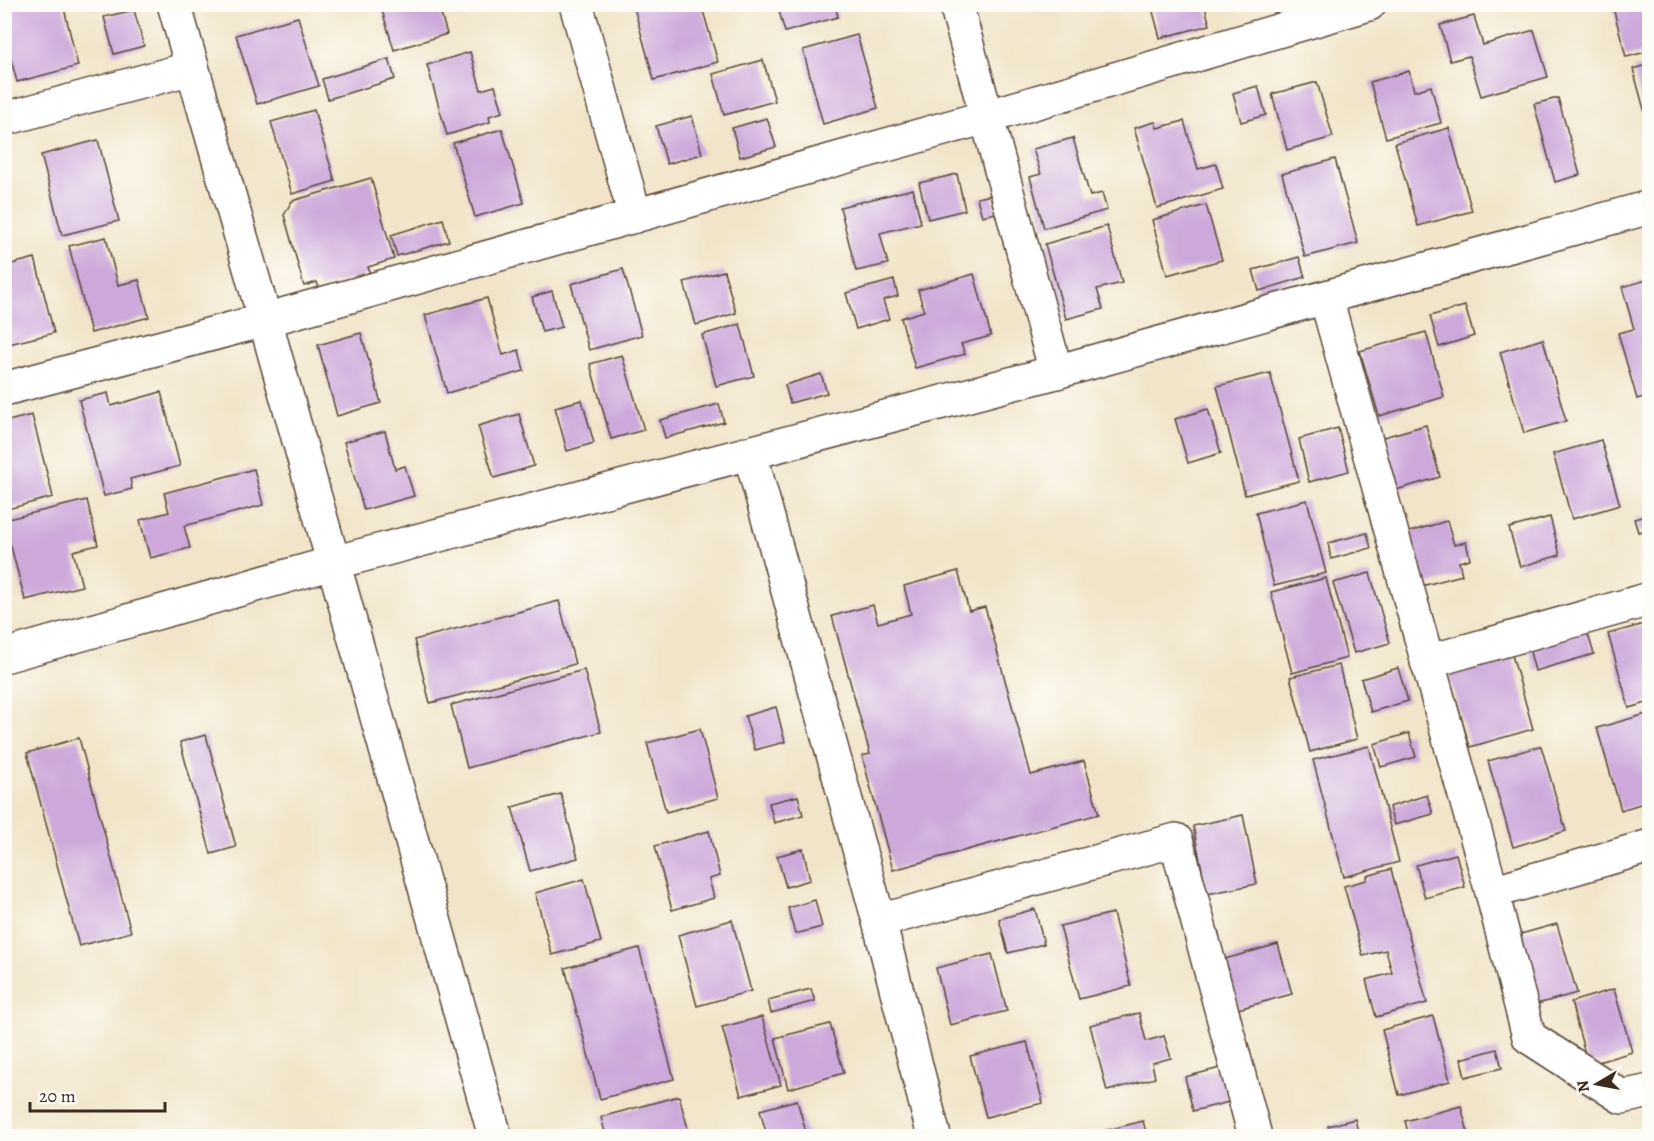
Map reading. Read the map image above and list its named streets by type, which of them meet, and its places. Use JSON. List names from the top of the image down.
{
  "scale_bar": "20 m",
  "north": "left"
}
